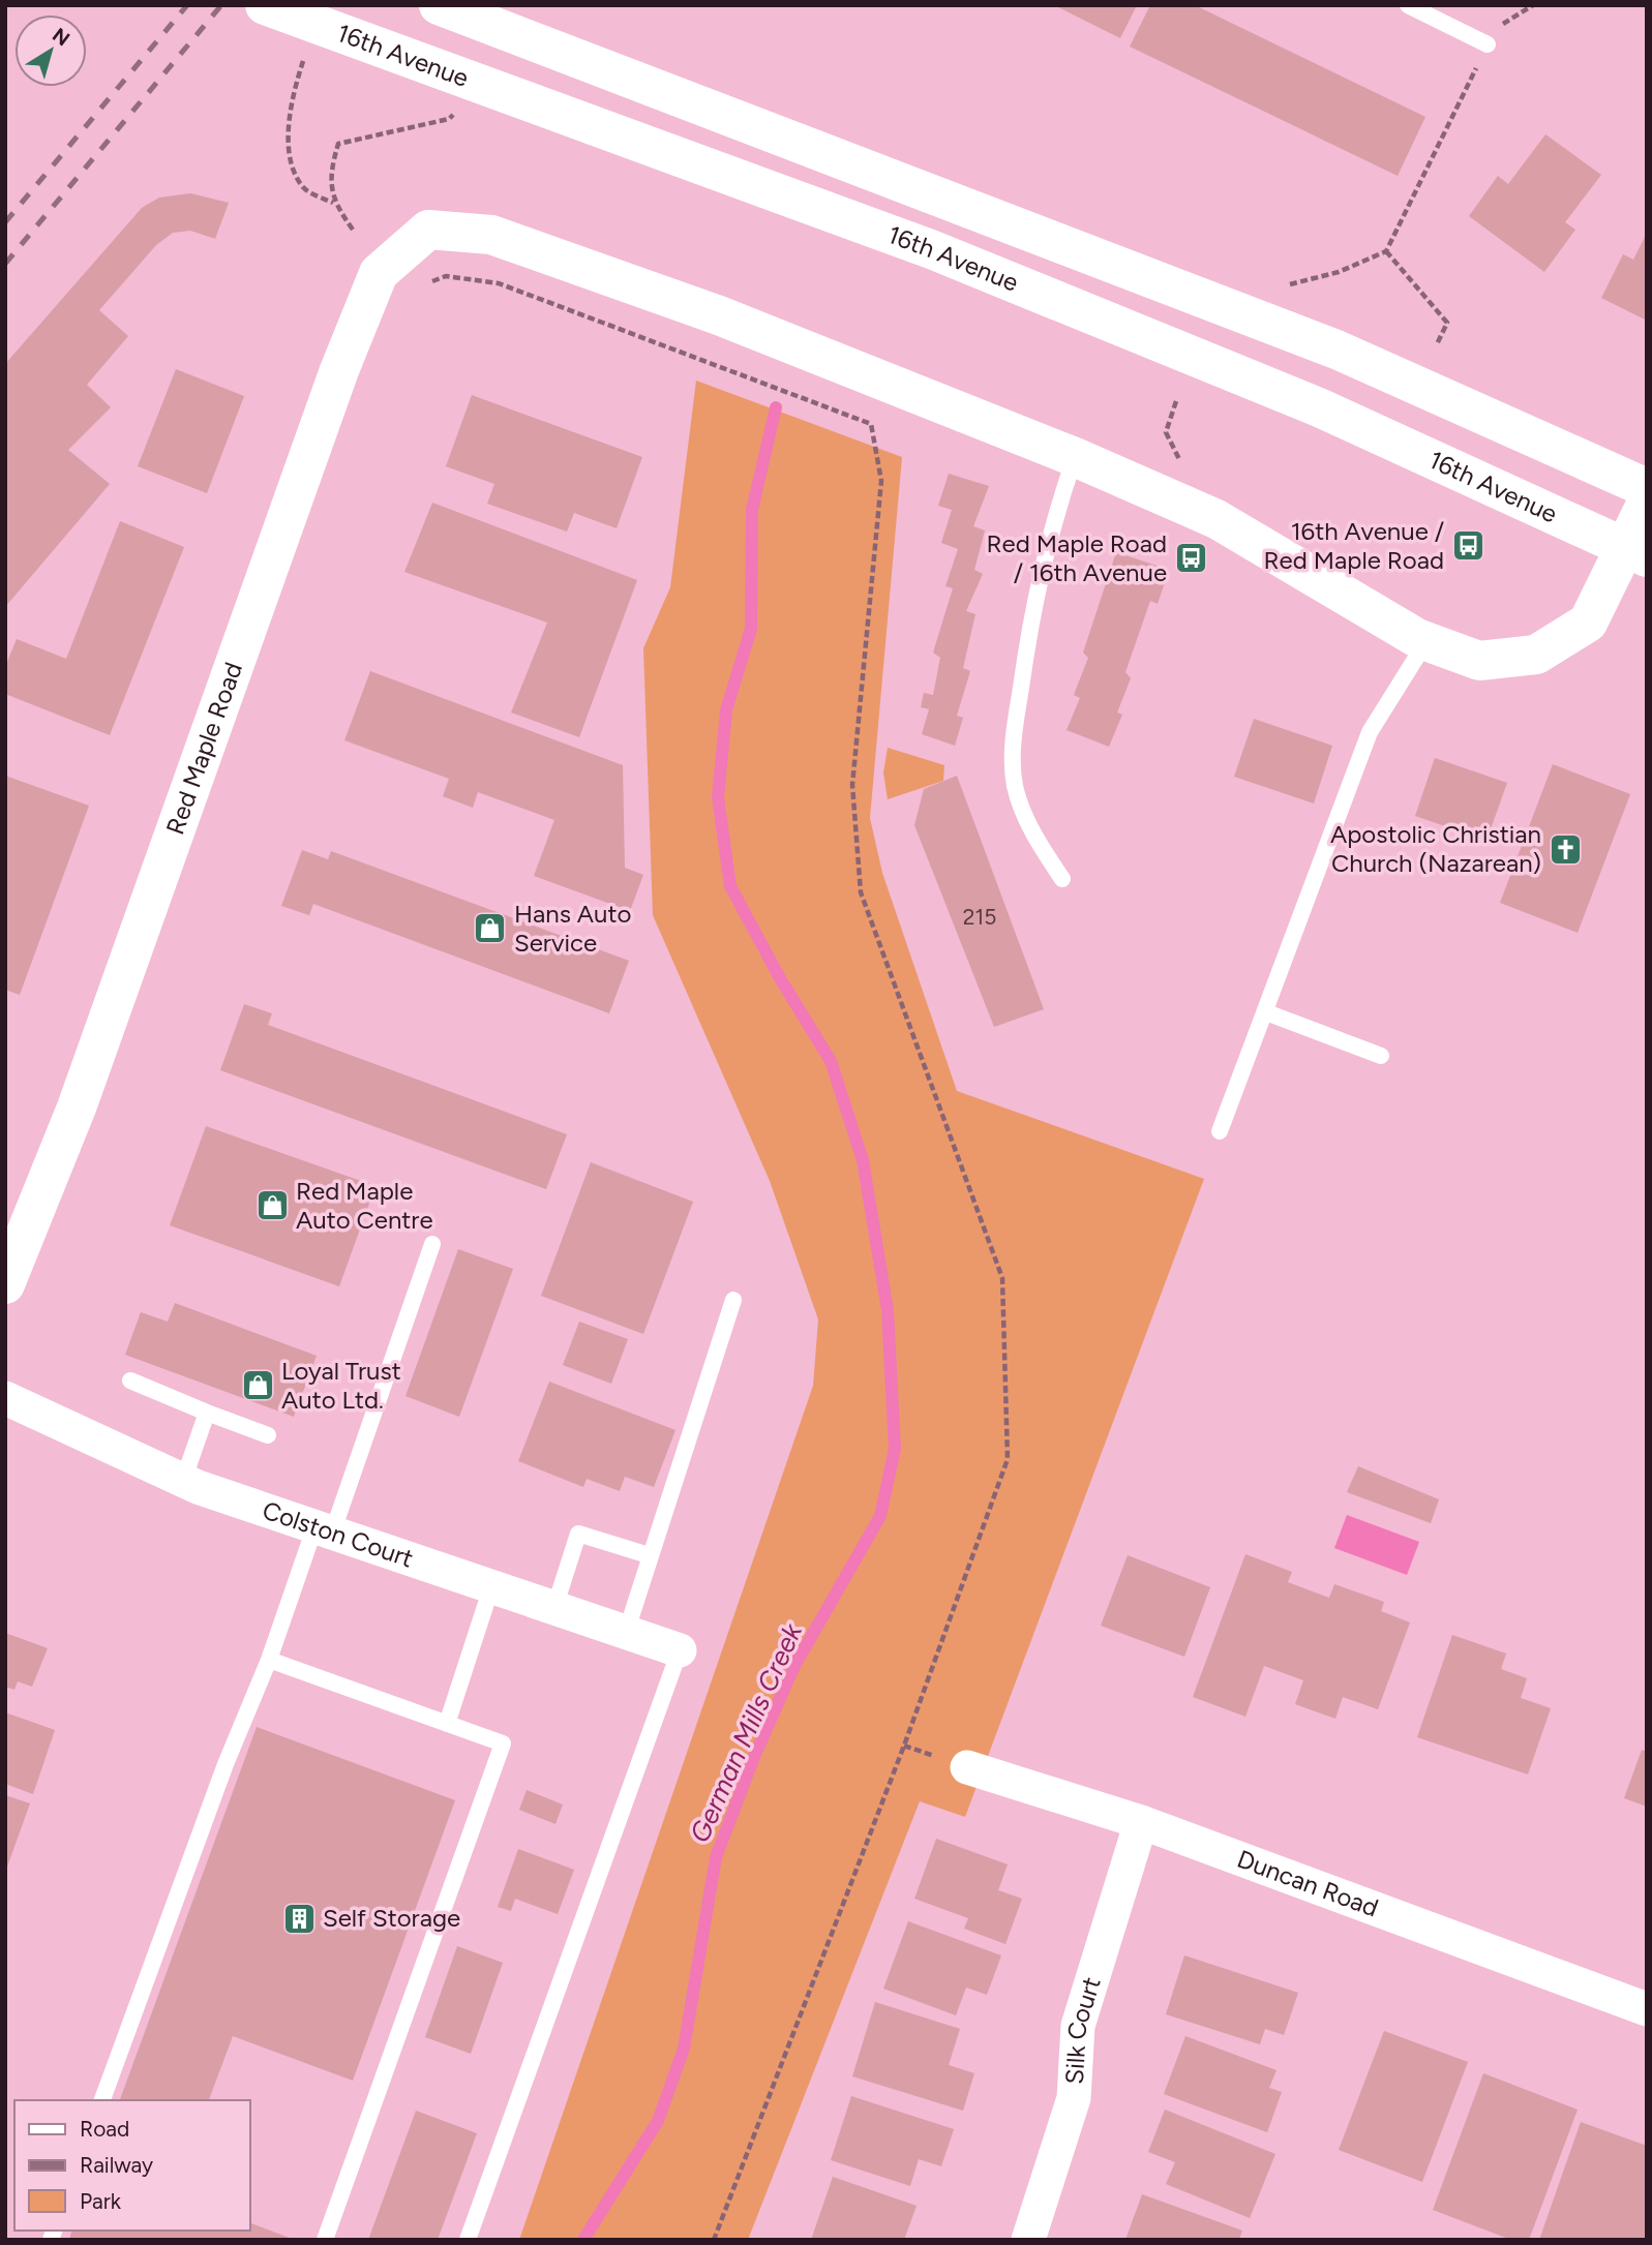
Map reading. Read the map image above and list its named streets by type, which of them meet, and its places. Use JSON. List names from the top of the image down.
{
  "streets": {
    "main road": ["16th Avenue", "Red Maple Road"],
    "street": ["Colston Court", "Duncan Road", "Silk Court"]
  },
  "crossings": [
    ["Duncan Road", "Silk Court"]
  ],
  "water": ["German Mills Creek"],
  "places": {
    "bus stop": ["16th Avenue / Red Maple Road", "Red Maple Road / 16th Avenue"],
    "church": ["Apostolic Christian Church (Nazarean)"],
    "shop": ["Hans Auto Service", "Red Maple Auto Centre", "Loyal Trust Auto Ltd."],
    "building": ["Self Storage"]
  },
  "house_numbers": ["215"],
  "legend": ["Road", "Railway", "Park"],
  "north": "top right"
}
